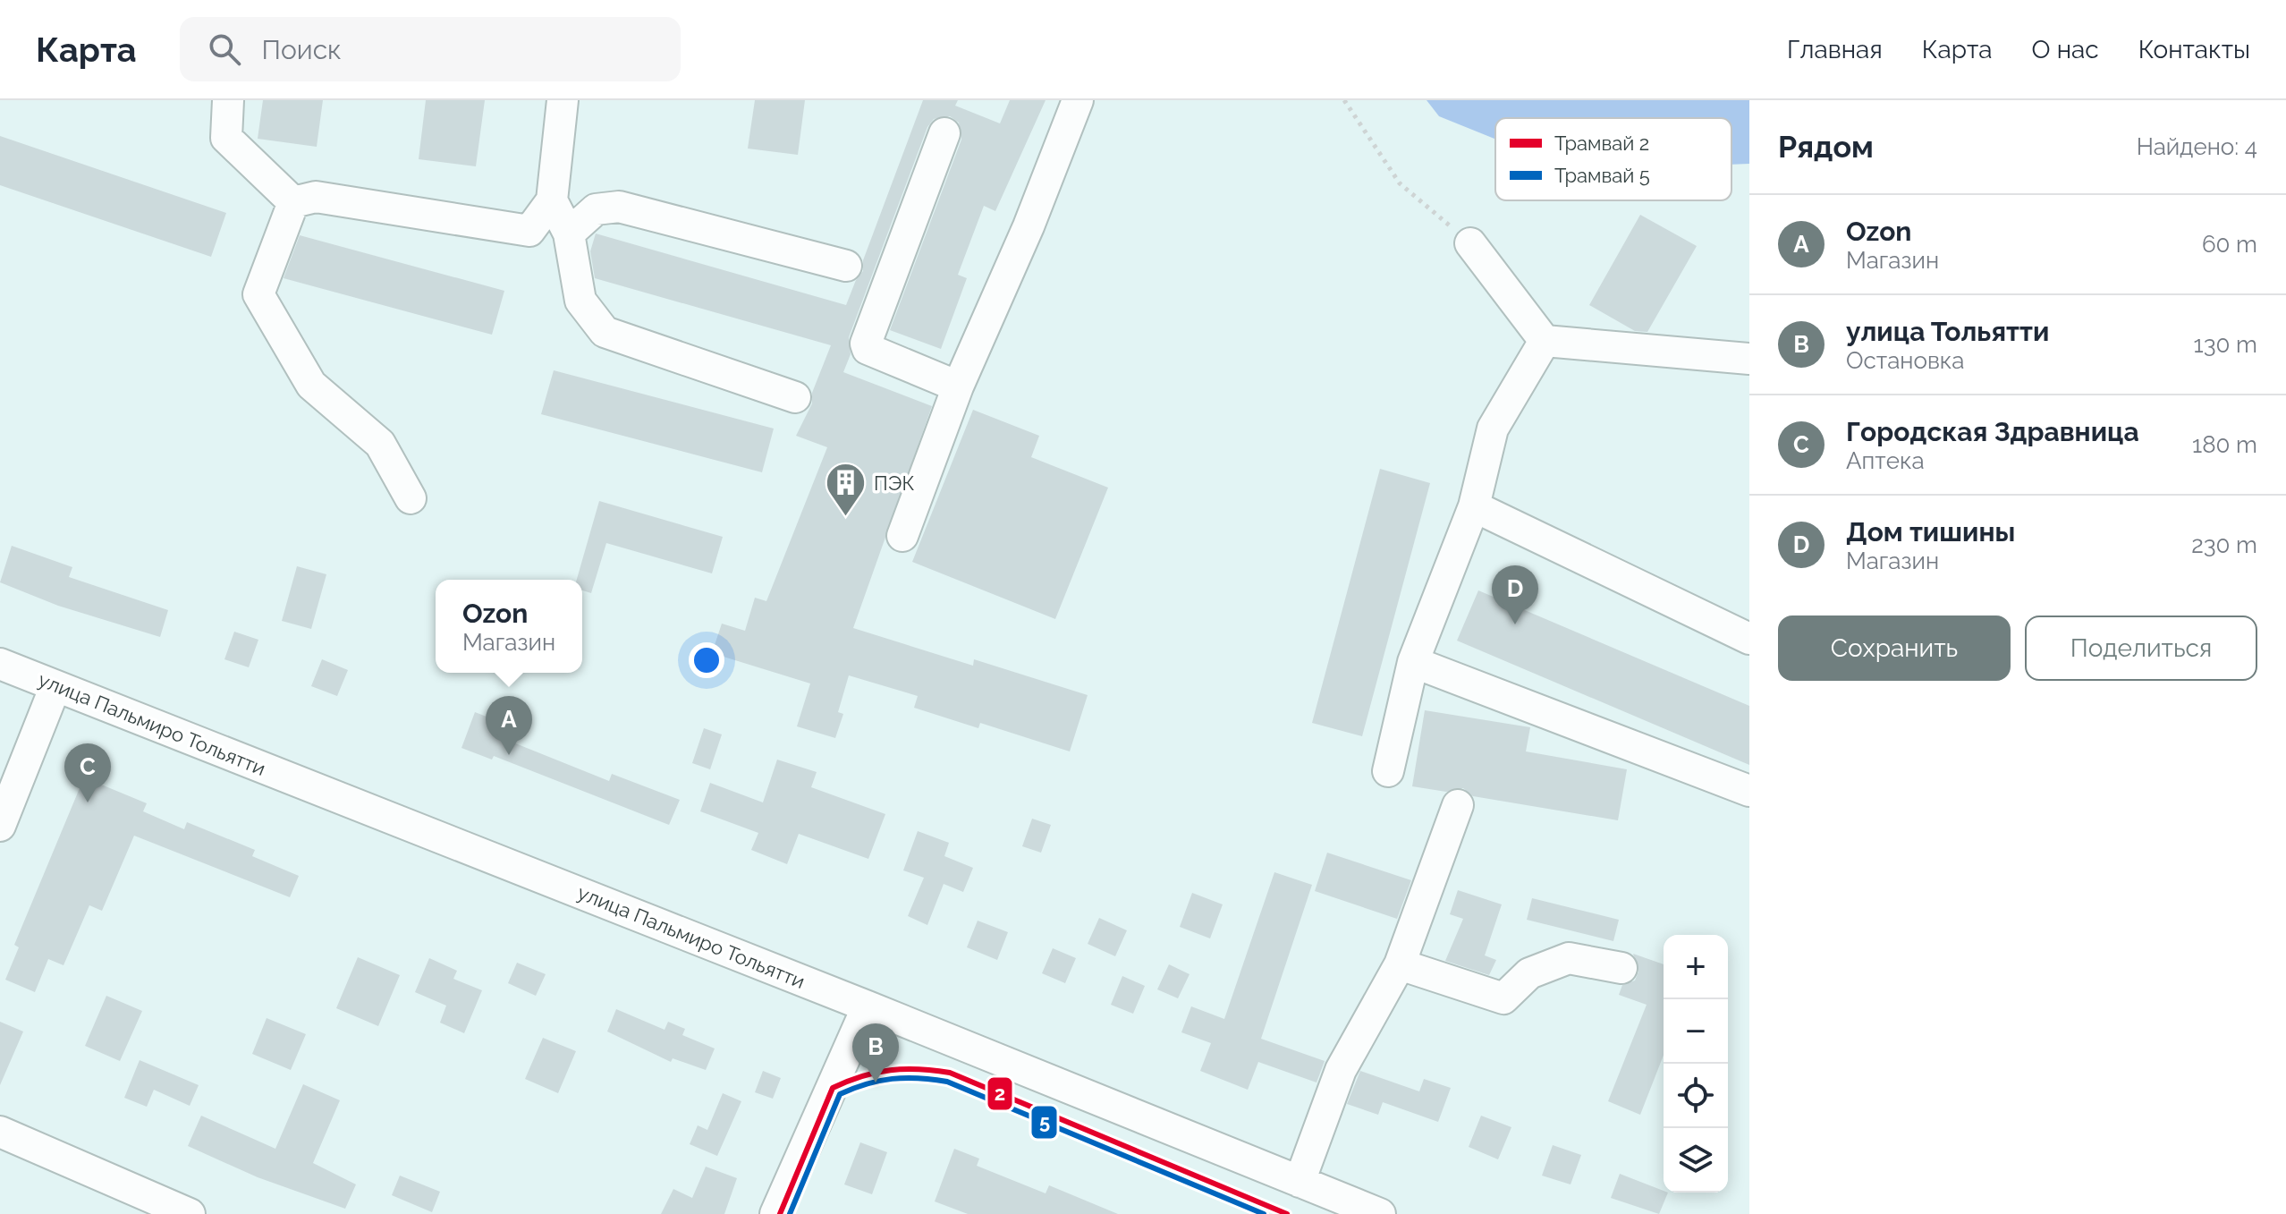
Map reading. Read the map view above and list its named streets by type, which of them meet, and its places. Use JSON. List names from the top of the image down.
{
  "streets": {
    "street": ["улица Пальмиро Тольятти"]
  },
  "places": {
    "building": ["ПЭК"]
  },
  "lines": ["tram line 2", "tram line 5"],
  "legend": ["Трамвай 2", "Трамвай 5"],
  "page": {
    "header": "Карта",
    "search": "Поиск",
    "nav": [
      "Главная",
      "Карта",
      "О нас",
      "Контакты"
    ],
    "heading": ["Рядом", "Найдено: 4"],
    "list": [
      {
        "mark": "A",
        "name": "Ozon",
        "note": "Магазин",
        "value": "60 m"
      },
      {
        "mark": "B",
        "name": "улица Тольятти",
        "note": "Остановка",
        "value": "130 m"
      },
      {
        "mark": "C",
        "name": "Городская Здравница",
        "note": "Аптека",
        "value": "180 m"
      },
      {
        "mark": "D",
        "name": "Дом тишины",
        "note": "Магазин",
        "value": "230 m"
      }
    ],
    "pins": [
      "D",
      "A",
      "C",
      "B"
    ],
    "popup": ["Ozon", "Магазин"],
    "buttons": ["Сохранить", "Поделиться"],
    "map_buttons": ["+", "−"]
  }
}
